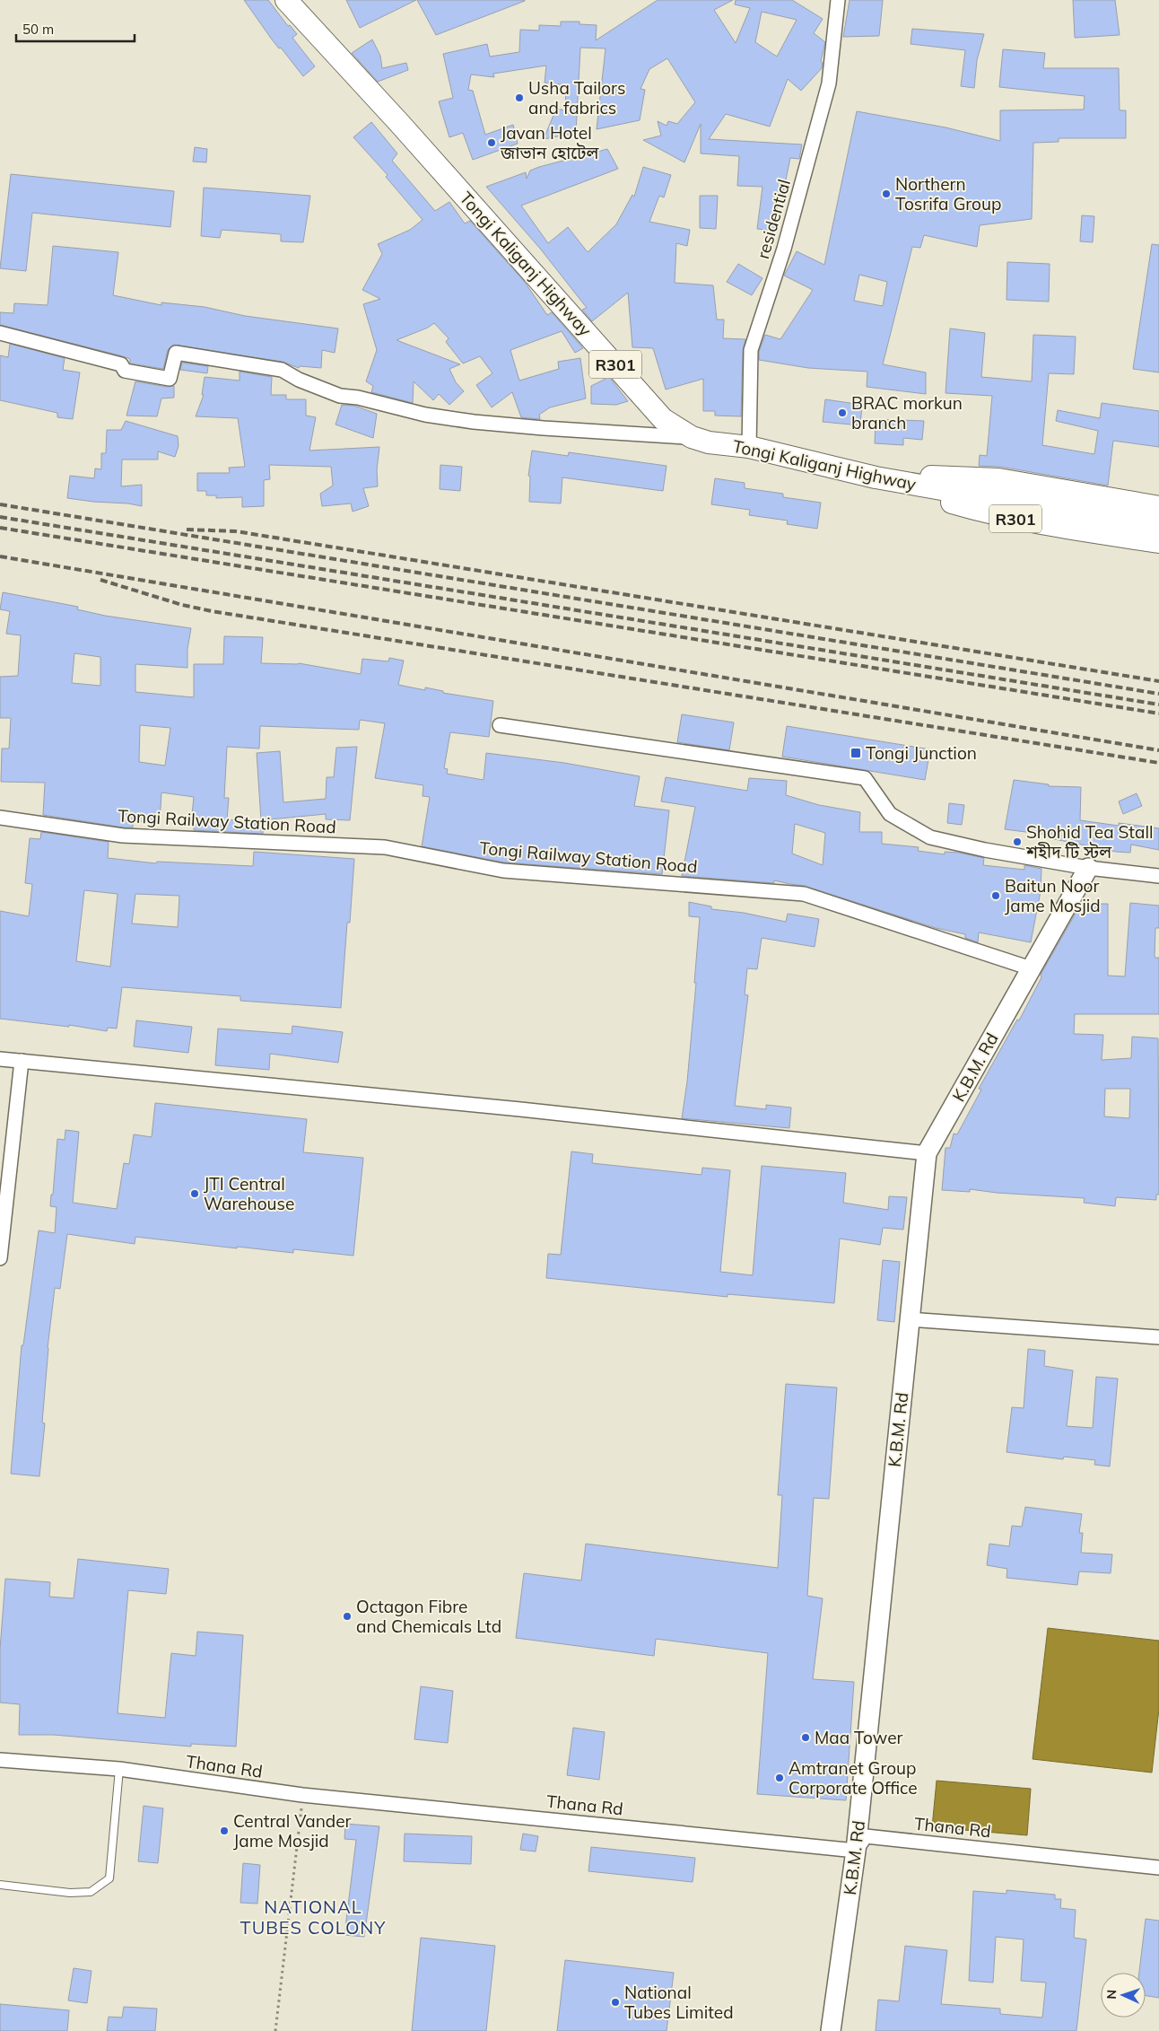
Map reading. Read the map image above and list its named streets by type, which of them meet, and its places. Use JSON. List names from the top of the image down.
{
  "streets": {
    "main road": ["Tongi Kaliganj Highway", "R301"],
    "street": [
      "residential",
      "Tongi Railway Station Road",
      "K.B.M. Rd",
      "Thana Rd"
    ]
  },
  "crossings": [
    ["residential", "Tongi Kaliganj Highway"],
    ["Tongi Kaliganj Highway", "R301"],
    ["Tongi Railway Station Road", "K.B.M. Rd"],
    ["K.B.M. Rd", "Thana Rd"]
  ],
  "districts": ["NATIONAL TUBES COLONY"],
  "places": {
    "other": [
      "Usha Tailors and fabrics",
      "Javan Hotel জাভান হোটেল",
      "Northern Tosrifa Group",
      "BRAC morkun branch",
      "Shohid Tea Stall শহীদ টি স্টল",
      "Baitun Noor Jame Mosjid",
      "JTI Central Warehouse",
      "Octagon Fibre and Chemicals Ltd",
      "Maa Tower",
      "Amtranet Group Corporate Office",
      "Central Vander Jame Mosjid",
      "National Tubes Limited"
    ],
    "transit": ["Tongi Junction"]
  },
  "scale_bar": "50 m",
  "north": "left"
}
